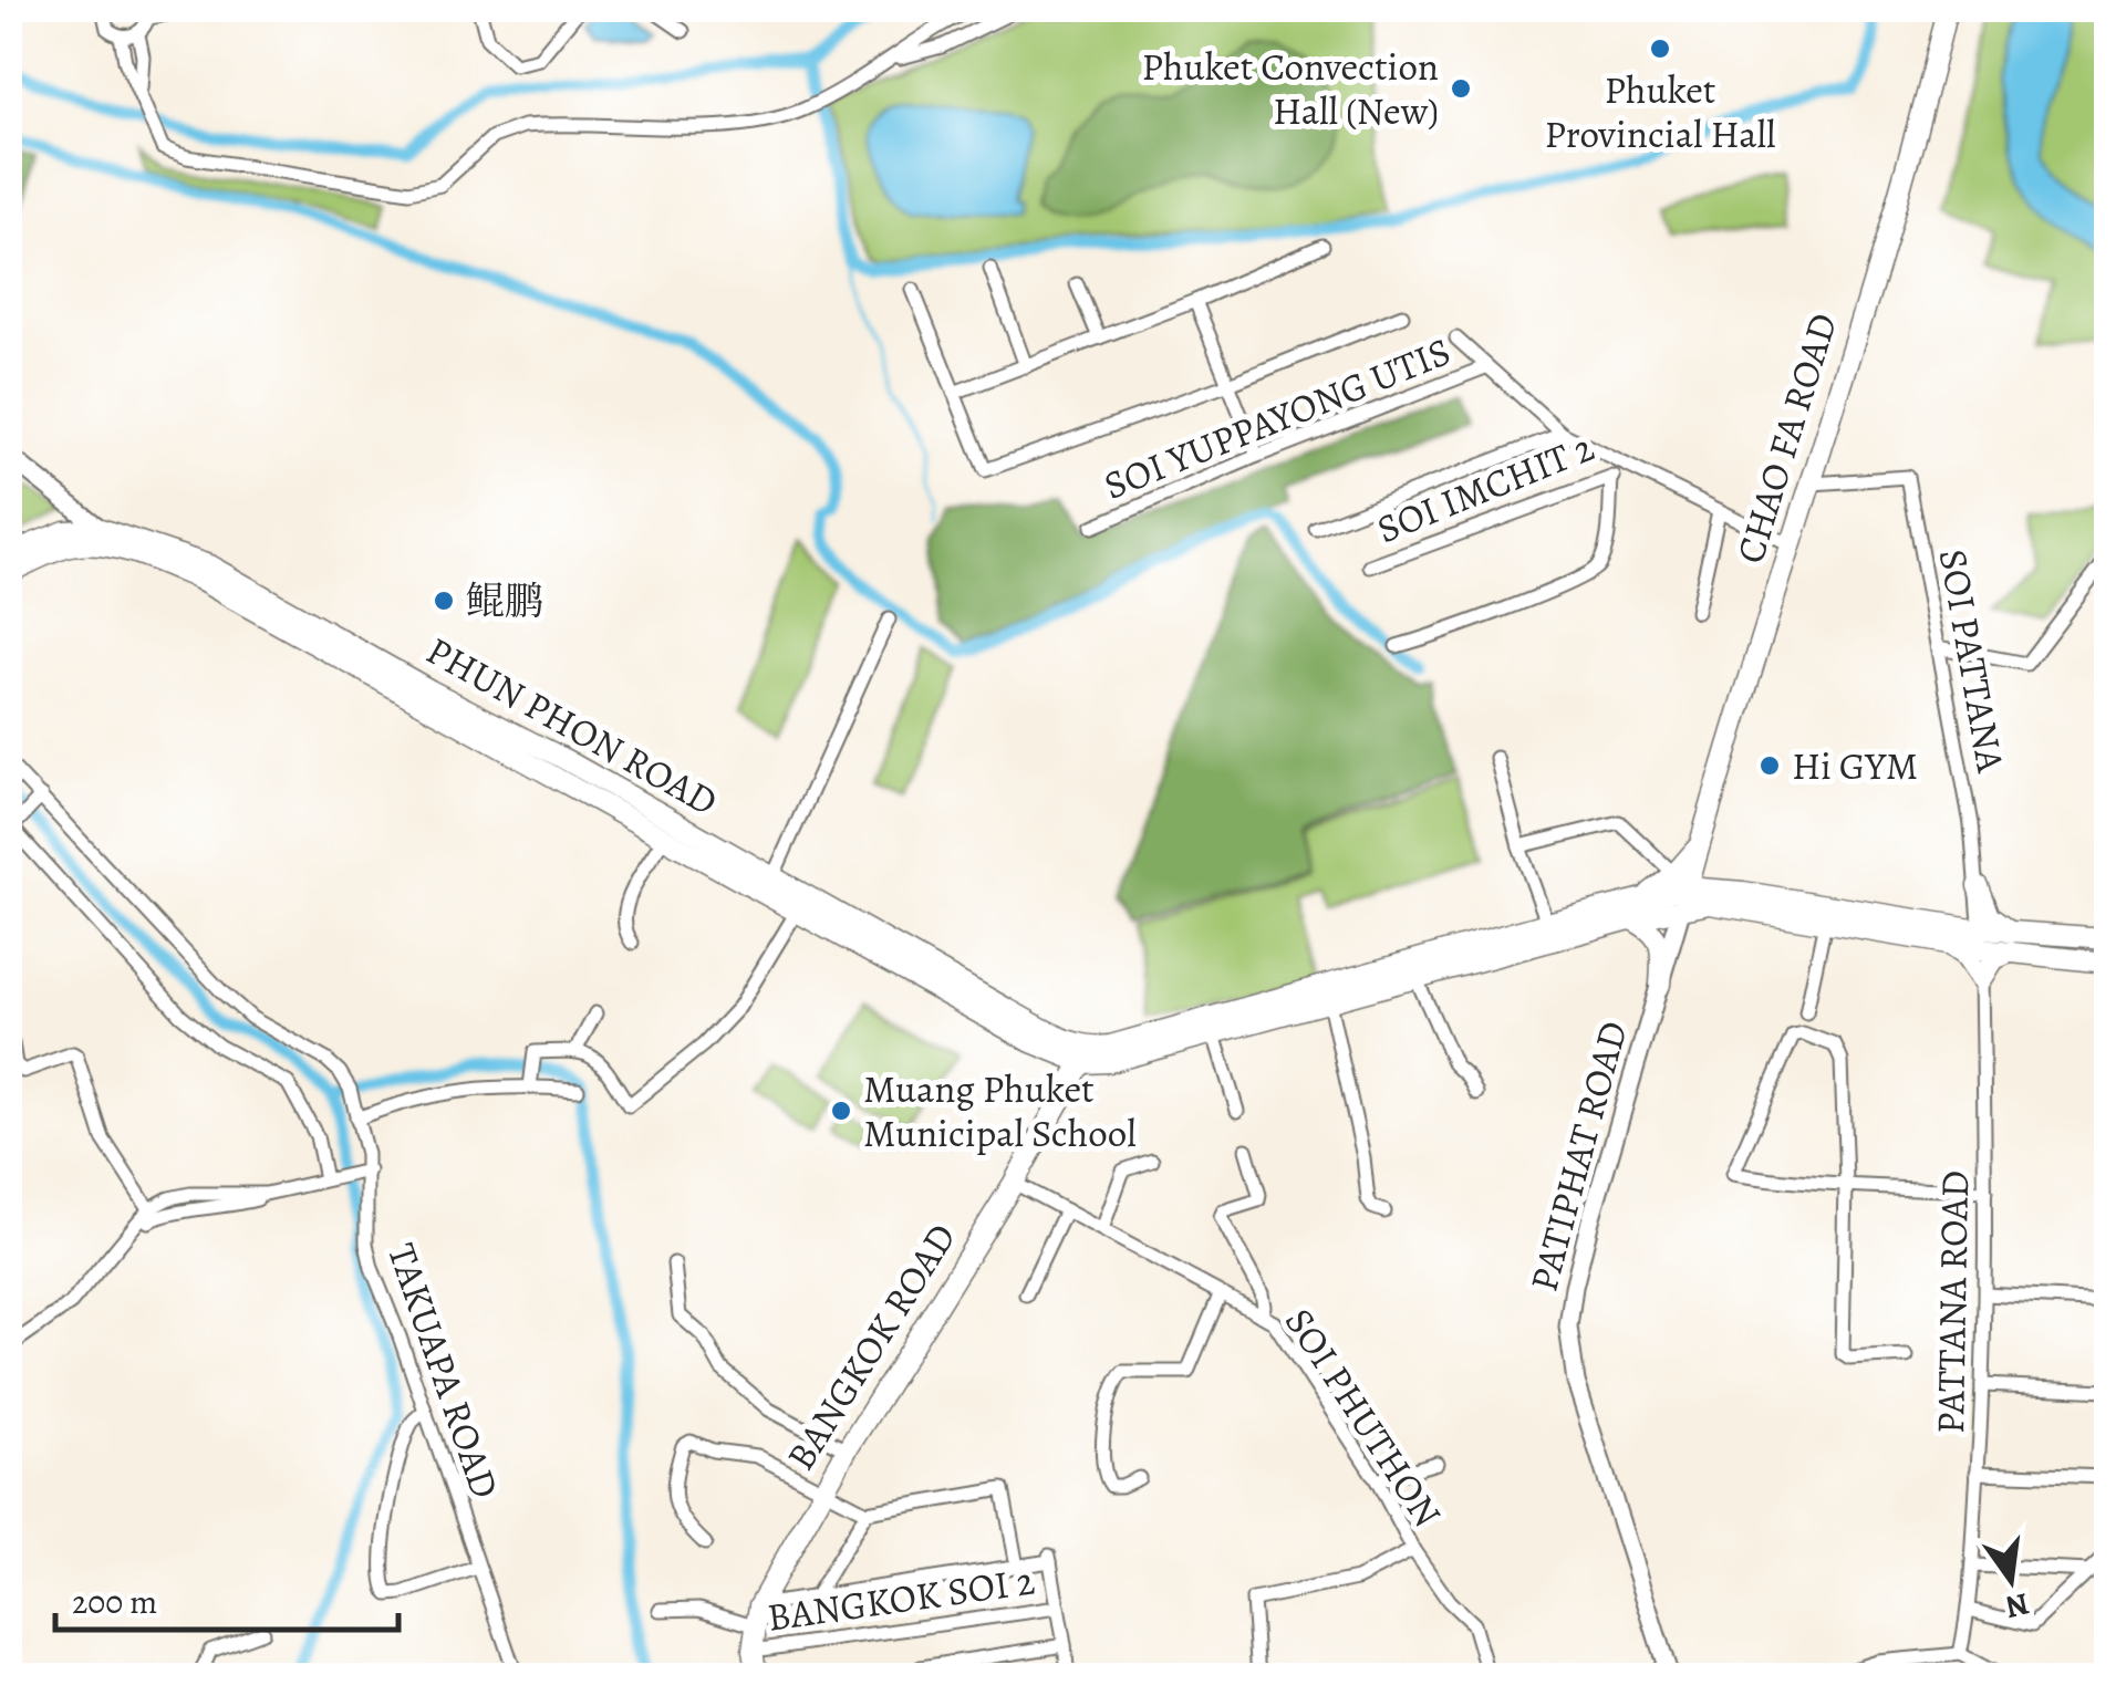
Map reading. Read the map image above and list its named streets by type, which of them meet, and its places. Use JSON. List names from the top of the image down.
{
  "streets": {
    "main road": ["CHAO FA ROAD", "PHUN PHON ROAD", "BANGKOK ROAD"],
    "street": [
      "SOI YUPPAYONG UTIS",
      "SOI IMCHIT 2",
      "SOI PATTANA",
      "PATIPHAT ROAD",
      "PATTANA ROAD",
      "TAKUAPA ROAD",
      "SOI PHUTHON",
      "BANGKOK SOI 2"
    ]
  },
  "crossings": [
    ["CHAO FA ROAD", "SOI PATTANA"],
    ["CHAO FA ROAD", "PATIPHAT ROAD"],
    ["SOI PATTANA", "PATTANA ROAD"],
    ["PHUN PHON ROAD", "BANGKOK ROAD"],
    ["BANGKOK ROAD", "SOI PHUTHON"],
    ["BANGKOK ROAD", "BANGKOK SOI 2"]
  ],
  "places": [
    "Phuket Provincial Hall",
    "Phuket Convection Hall (New)",
    "鲲鹏",
    "Hi GYM",
    "Muang Phuket Municipal School"
  ],
  "scale_bar": "200 m",
  "north": "bottom"
}
